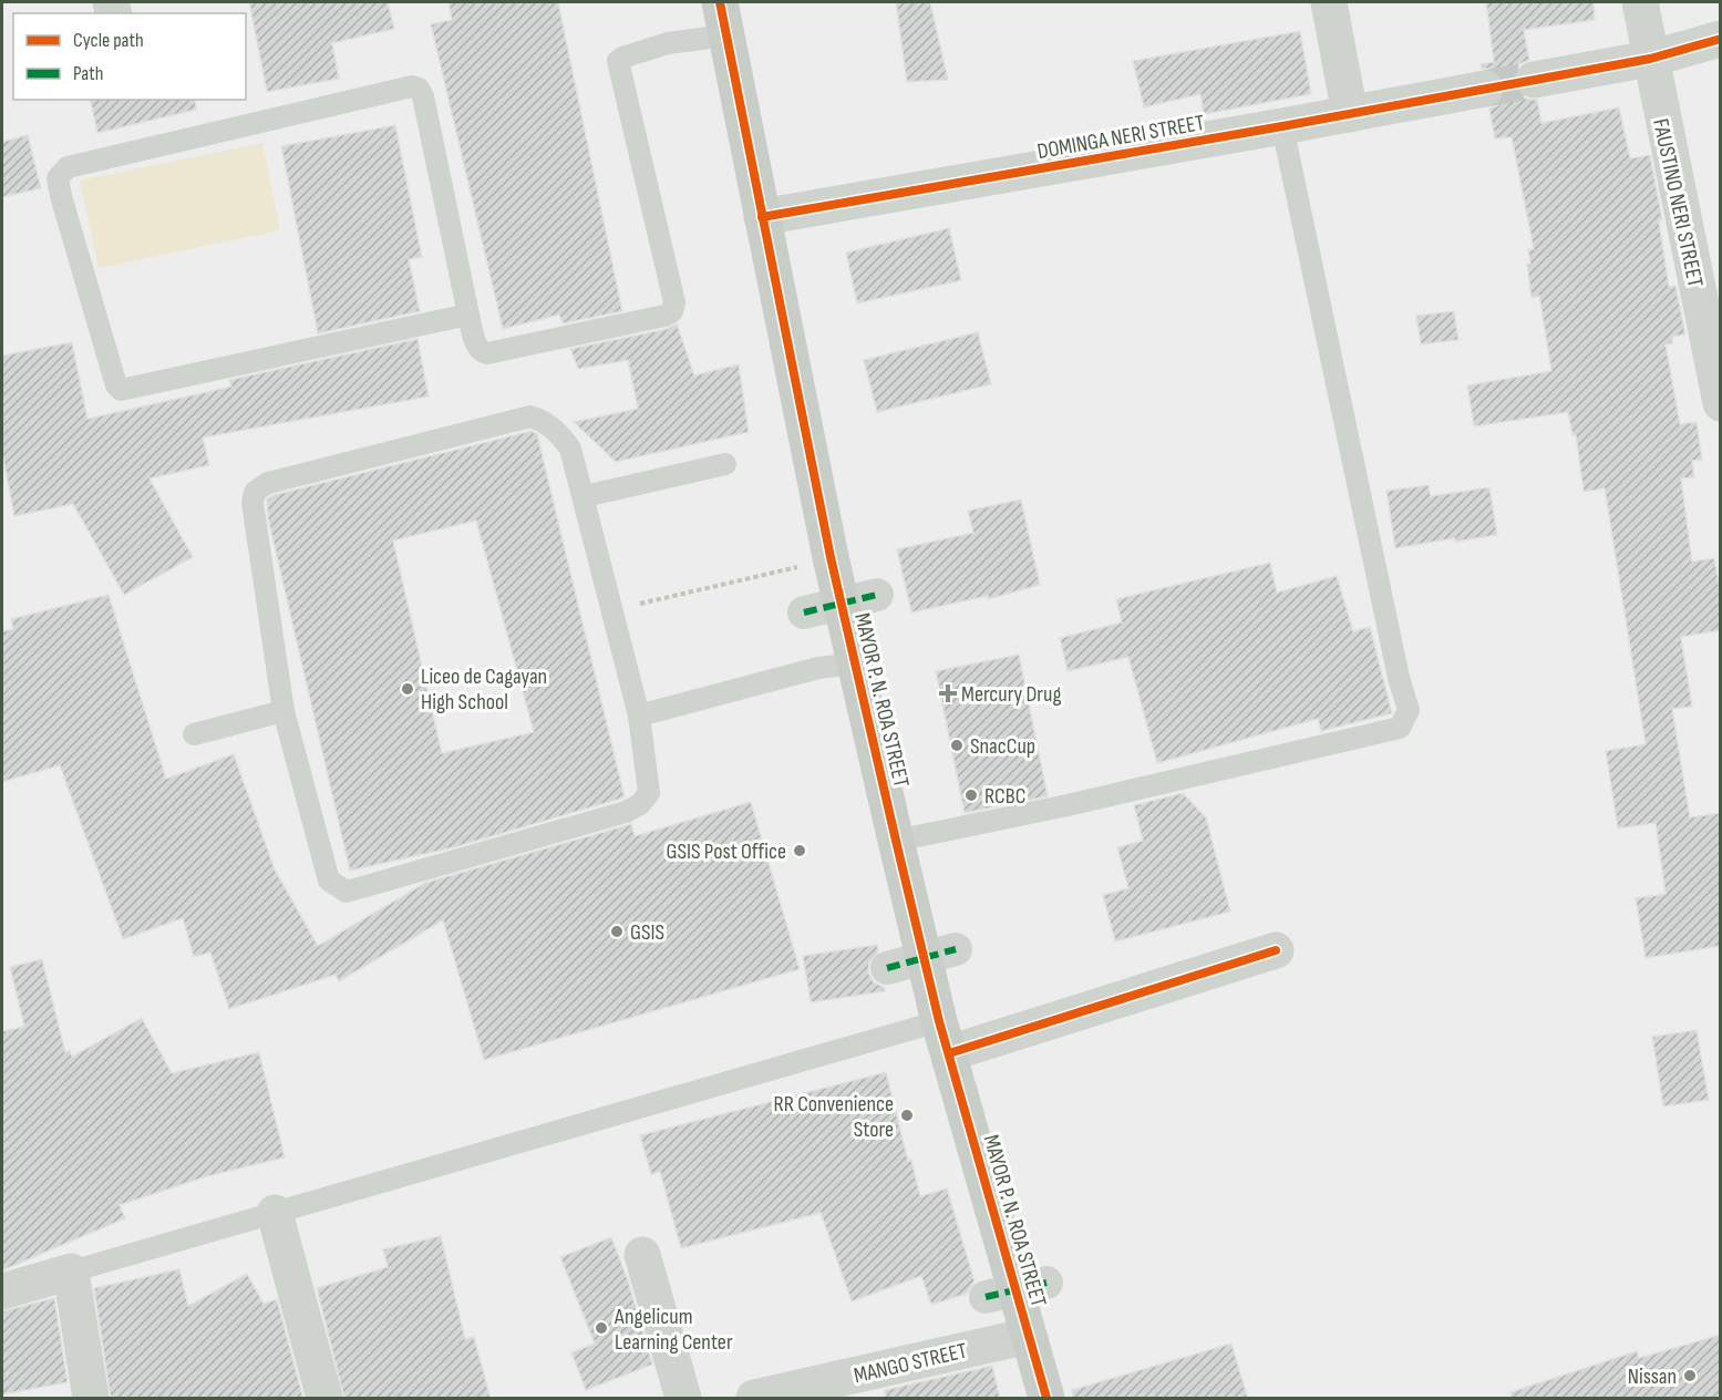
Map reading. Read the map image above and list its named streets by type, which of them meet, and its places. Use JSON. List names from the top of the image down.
{
  "streets": {
    "main road": ["MAYOR P. N. ROA STREET"],
    "street": ["DOMINGA NERI STREET", "FAUSTINO NERI STREET", "MANGO STREET"]
  },
  "crossings": [
    ["DOMINGA NERI STREET", "MAYOR P. N. ROA STREET"],
    ["MAYOR P. N. ROA STREET", "MANGO STREET"]
  ],
  "places": {
    "other": [
      "Liceo de Cagayan High School",
      "SnacCup",
      "RCBC",
      "GSIS Post Office",
      "GSIS",
      "RR Convenience Store",
      "Angelicum Learning Center",
      "Nissan"
    ],
    "health": ["Mercury Drug"]
  },
  "legend": ["Cycle path", "Path"]
}
